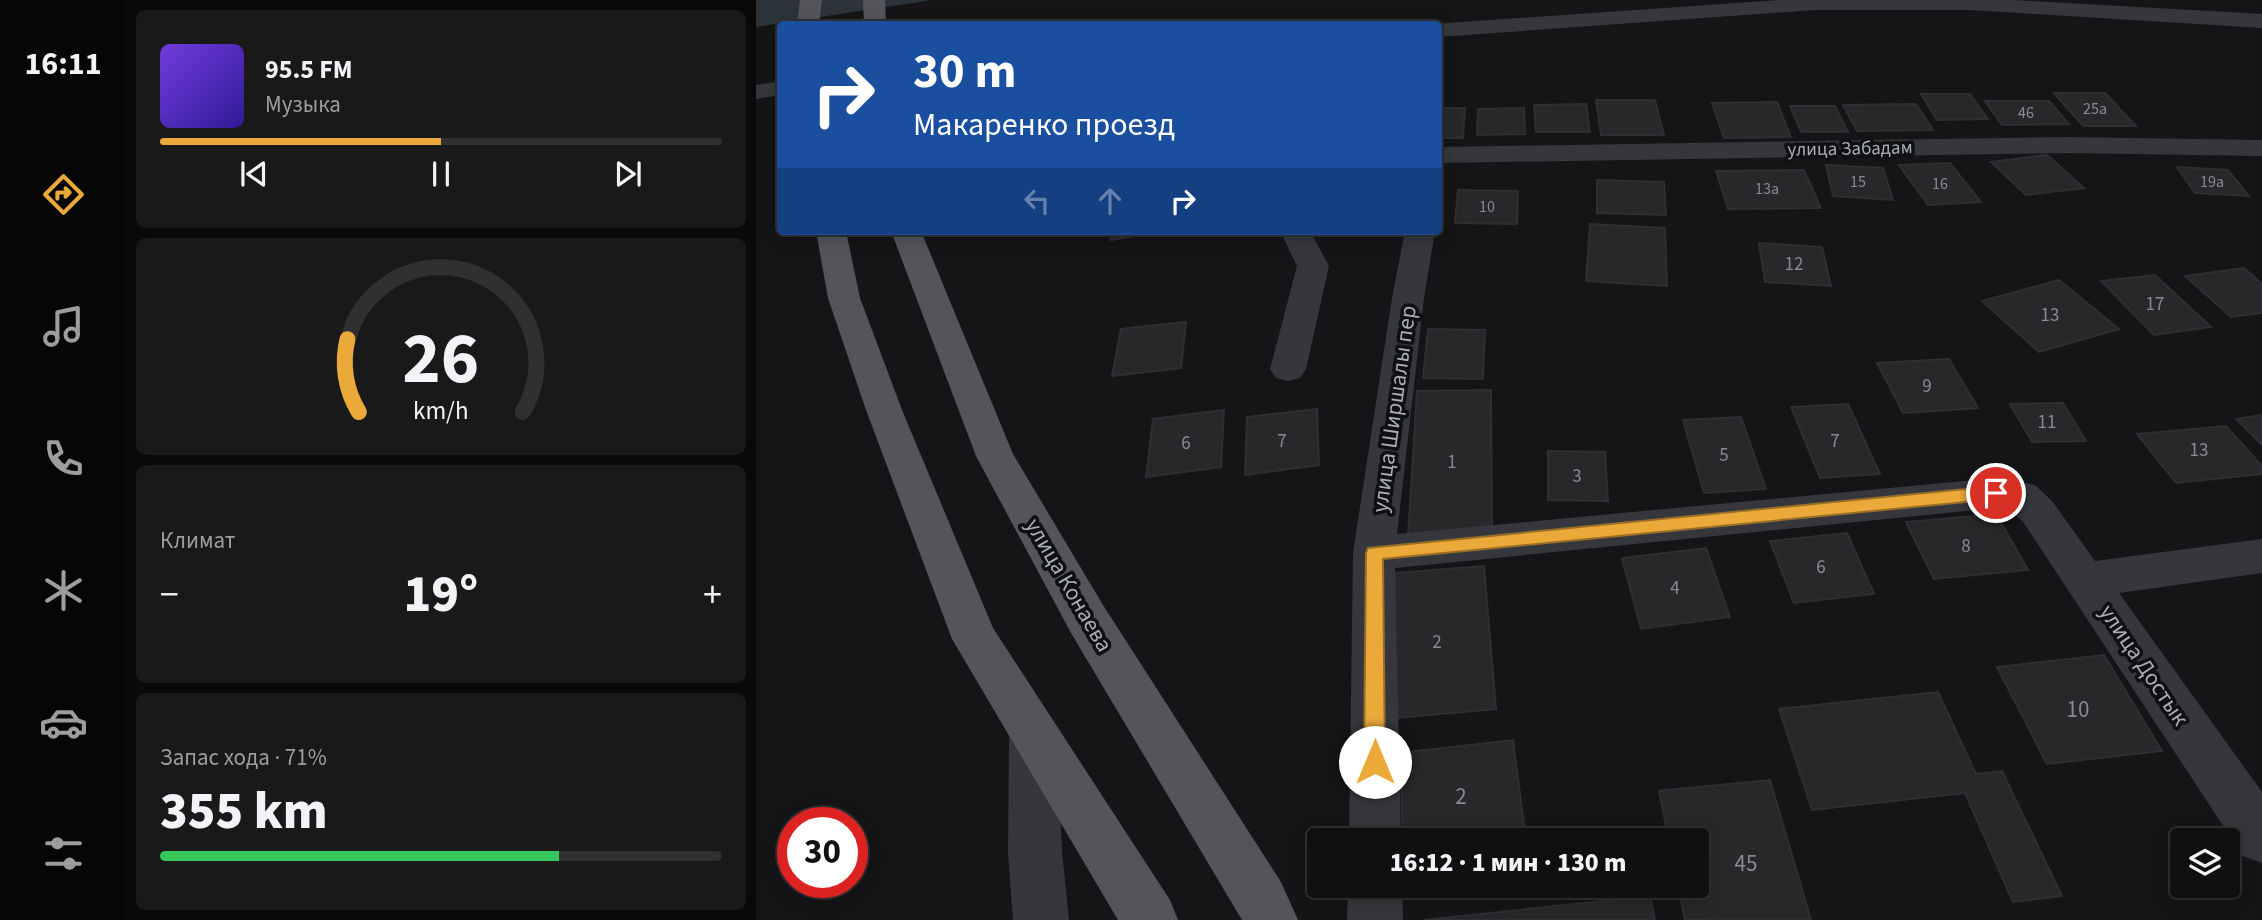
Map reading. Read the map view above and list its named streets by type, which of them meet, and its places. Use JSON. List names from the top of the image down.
{
  "streets": {
    "main road": ["улица Конаева"],
    "street": ["улица Забадам", "улица Ширшалы пер", "улица Достык"]
  },
  "crossings": [
    ["улица Ширшалы пер", "улица Достык"]
  ],
  "house_numbers": [
    "25а",
    "46",
    "15",
    "19а",
    "16",
    "13а",
    "10",
    "12",
    "17",
    "13",
    "9",
    "11",
    "7",
    "7",
    "6",
    "13",
    "5",
    "1",
    "3",
    "8",
    "6",
    "4",
    "2",
    "10",
    "2",
    "45"
  ],
  "page": {
    "tabs": "16:11",
    "turn": ["30 m", "Макаренко проезд"],
    "song": ["95.5 FM", "Музыка"],
    "tile": [
      "Климат",
      ["Запас хода · 71%", "355 km"]
    ],
    "heat": ["−", "19°", "+"],
    "limit": "30",
    "trip": "16:12 · 1 мин · 130 m",
    "gauge": ["26", "km/h"]
  }
}
